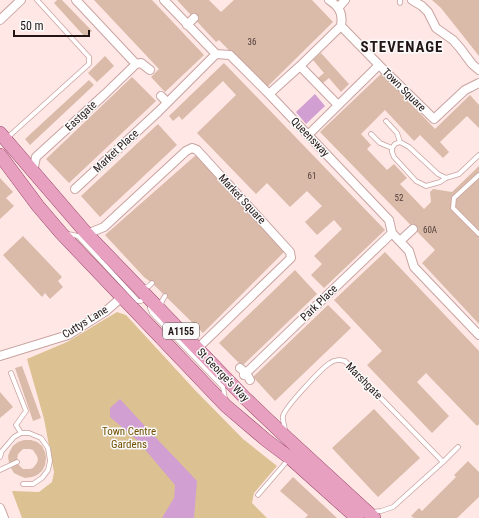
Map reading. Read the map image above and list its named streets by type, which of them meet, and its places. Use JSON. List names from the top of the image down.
{
  "streets": {
    "main road": ["A1155", "St George's Way"],
    "street": [
      "Town Square",
      "Eastgate",
      "Queensway",
      "Market Place",
      "Market Square",
      "Park Place",
      "Cuttys Lane"
    ],
    "lane": ["Marshgate"]
  },
  "crossings": [
    ["Town Square", "Queensway"],
    ["Eastgate", "St George's Way"],
    ["Queensway", "Market Place"],
    ["Queensway", "Park Place"],
    ["Market Square", "St George's Way"],
    ["Cuttys Lane", "St George's Way"],
    ["St George's Way", "Marshgate"]
  ],
  "districts": ["STEVENAGE"],
  "parks": ["Town Centre Gardens"],
  "house_numbers": [
    "36",
    "61",
    "52",
    "60A"
  ],
  "scale_bar": "50 m"
}
